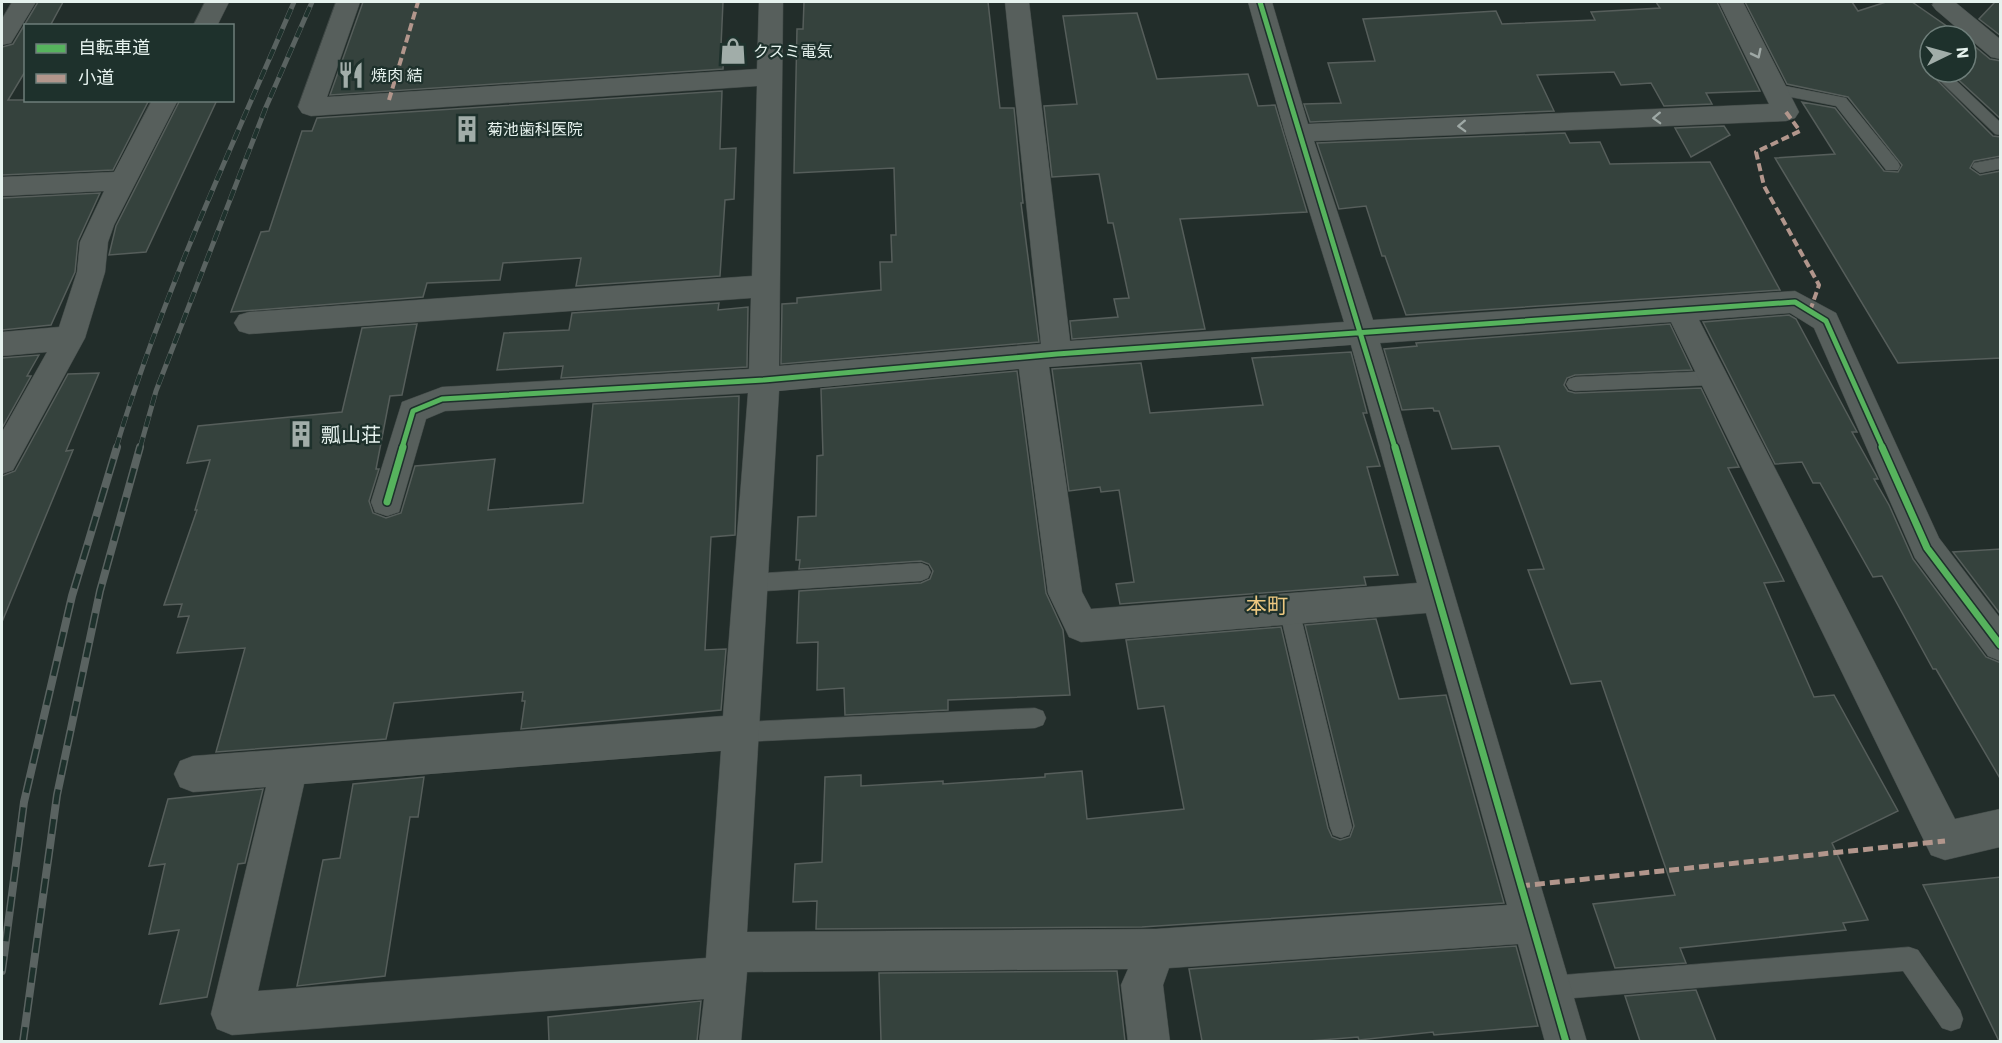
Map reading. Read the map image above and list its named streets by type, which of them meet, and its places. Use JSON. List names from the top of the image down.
{
  "districts": ["本町"],
  "places": {
    "shop": ["クスミ電気"],
    "restaurant": ["焼肉 結"],
    "building": ["菊池歯科医院", "瓢山荘"]
  },
  "legend": ["自転車道", "小道"],
  "north": "right"
}
